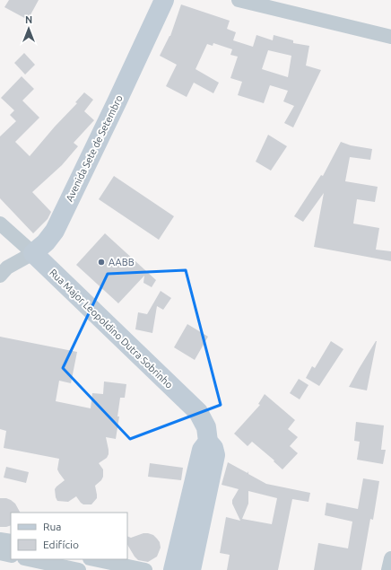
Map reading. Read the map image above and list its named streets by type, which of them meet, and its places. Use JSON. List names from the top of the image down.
{
  "streets": {
    "street": ["Avenida Sete de Setembro", "Rua Major Leopoldino Dutra Sobrinho"]
  },
  "crossings": [
    ["Avenida Sete de Setembro", "Rua Major Leopoldino Dutra Sobrinho"]
  ],
  "places": ["AABB"],
  "legend": ["Rua", "Edifício"],
  "north": "top"
}
